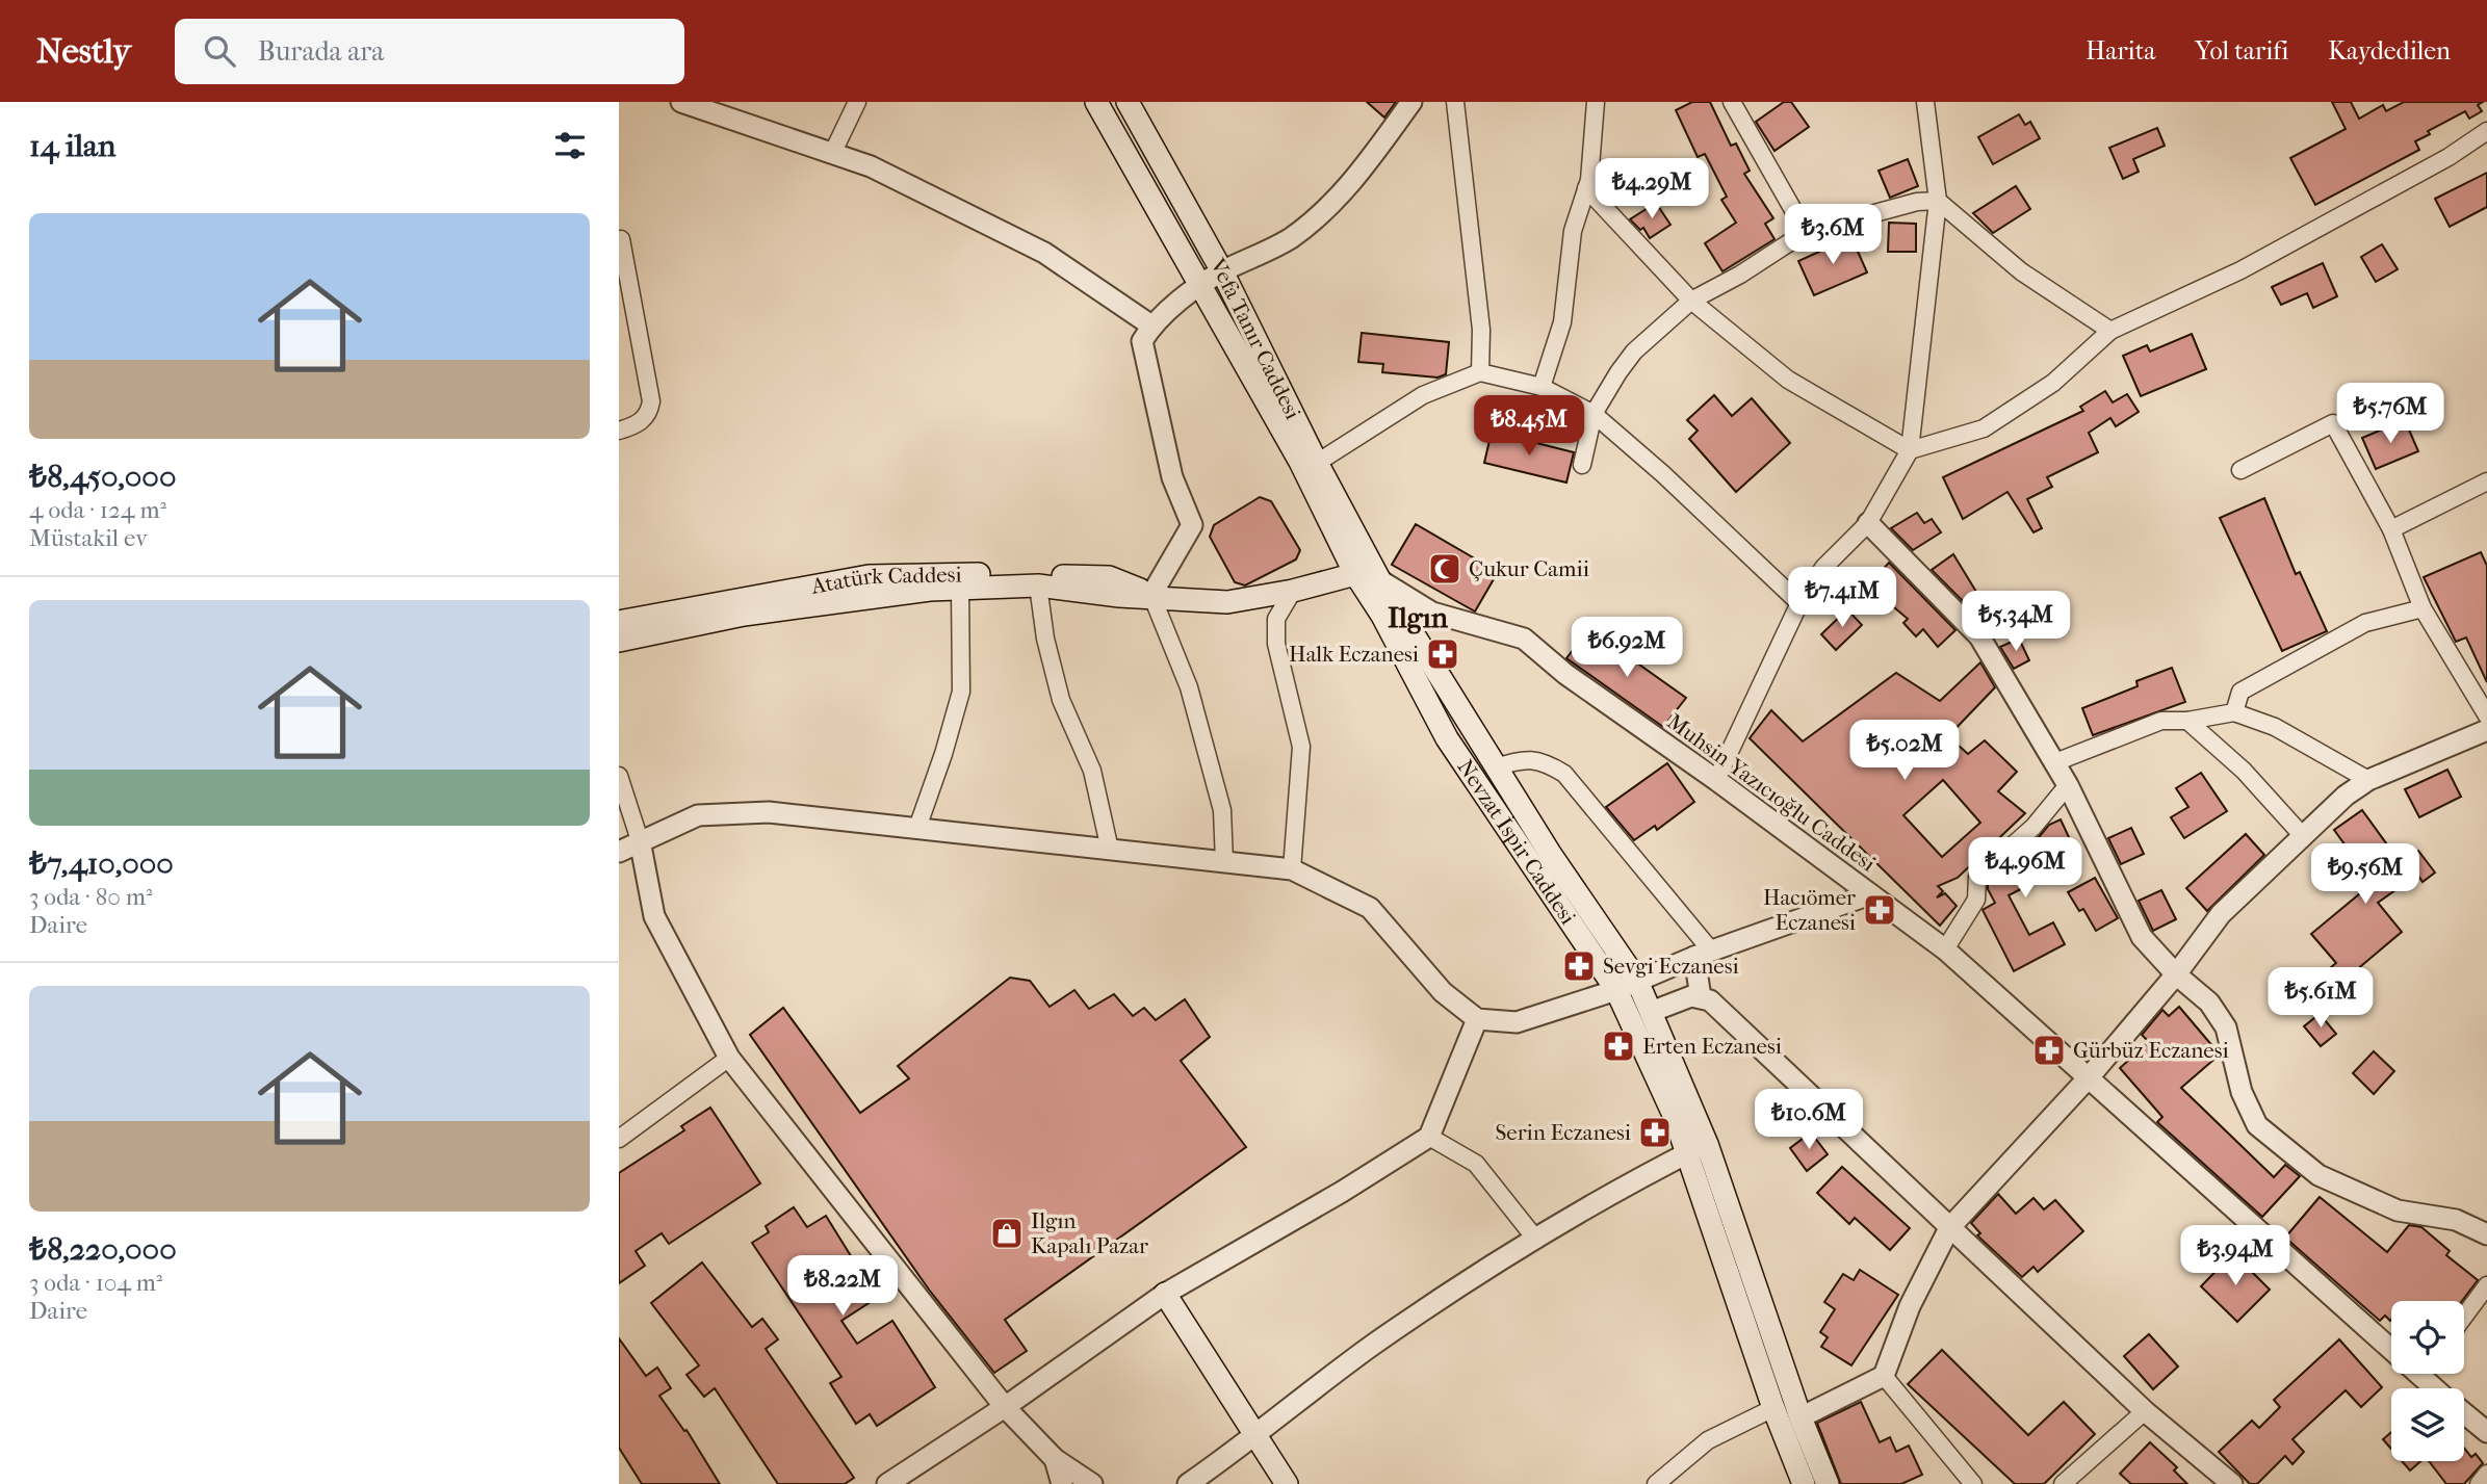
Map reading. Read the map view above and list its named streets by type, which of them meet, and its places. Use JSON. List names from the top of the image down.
{
  "streets": {
    "main road": ["Vefa Tanır Caddesi", "Atatürk Caddesi", "Nevzat İspir Caddesi"],
    "street": ["Muhsin Yazıcıoğlu Caddesi"]
  },
  "crossings": [
    ["Vefa Tanır Caddesi", "Atatürk Caddesi"],
    ["Vefa Tanır Caddesi", "Muhsin Yazıcıoğlu Caddesi"],
    ["Vefa Tanır Caddesi", "Nevzat İspir Caddesi"],
    ["Atatürk Caddesi", "Muhsin Yazıcıoğlu Caddesi"],
    ["Atatürk Caddesi", "Nevzat İspir Caddesi"],
    ["Muhsin Yazıcıoğlu Caddesi", "Nevzat İspir Caddesi"]
  ],
  "districts": ["Ilgın"],
  "places": {
    "mosque": ["Çukur Camii"],
    "pharmacy": [
      "Halk Eczanesi",
      "Hacıömer Eczanesi",
      "Sevgi Eczanesi",
      "Erten Eczanesi",
      "Gürbüz Eczanesi",
      "Serin Eczanesi"
    ],
    "shop": ["Ilgın Kapalı Pazar"]
  },
  "page": {
    "header": "Nestly",
    "search": "Burada ara",
    "nav": ["Harita", "Yol tarifi", "Kaydedilen"],
    "heading": "14 ilan",
    "price": [
      "₺4.29M",
      "₺3.6M",
      "₺5.76M",
      "₺8.45M",
      "₺7.41M",
      "₺5.34M",
      "₺6.92M",
      "₺5.02M",
      "₺4.96M",
      "₺9.56M",
      "₺5.61M",
      "₺10.6M",
      "₺3.94M",
      "₺8.22M"
    ],
    "list": [
      {
        "name": "₺8,450,000",
        "note": "4 oda · 124 m² · Müstakil ev"
      },
      {
        "name": "₺7,410,000",
        "note": "3 oda · 80 m² · Daire"
      },
      {
        "name": "₺8,220,000",
        "note": "3 oda · 104 m² · Daire"
      }
    ]
  }
}
